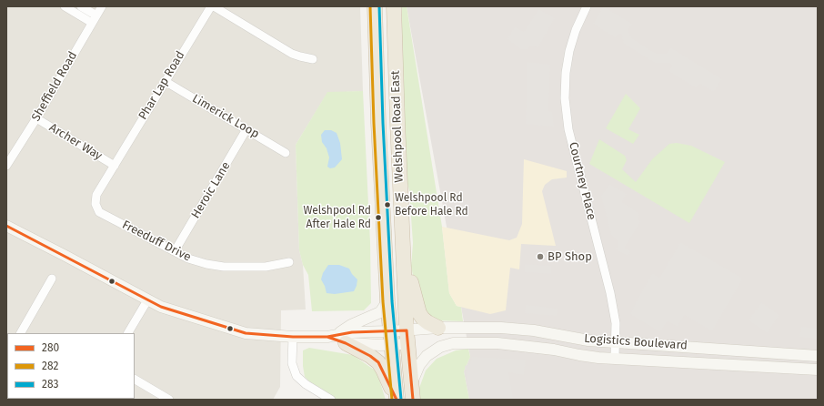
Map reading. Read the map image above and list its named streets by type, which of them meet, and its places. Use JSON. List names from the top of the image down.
{
  "streets": {
    "highway": ["Welshpool Road East"],
    "street": [
      "Phar Lap Road",
      "Sheffield Road",
      "Limerick Loop",
      "Archer Way",
      "Courtney Place",
      "Heroic Lane",
      "Freeduff Drive",
      "Logistics Boulevard"
    ]
  },
  "crossings": [
    ["Phar Lap Road", "Limerick Loop"],
    ["Phar Lap Road", "Archer Way"],
    ["Phar Lap Road", "Freeduff Drive"],
    ["Sheffield Road", "Archer Way"],
    ["Limerick Loop", "Heroic Lane"],
    ["Welshpool Road East", "Logistics Boulevard"],
    ["Archer Way", "Freeduff Drive"],
    ["Courtney Place", "Logistics Boulevard"],
    ["Heroic Lane", "Freeduff Drive"]
  ],
  "places": ["Welshpool Rd Before Hale Rd", "Welshpool Rd After Hale Rd", "BP Shop"],
  "lines": ["transit line 282", "transit line 283", "transit line 280"],
  "legend": ["280", "282", "283"]
}
